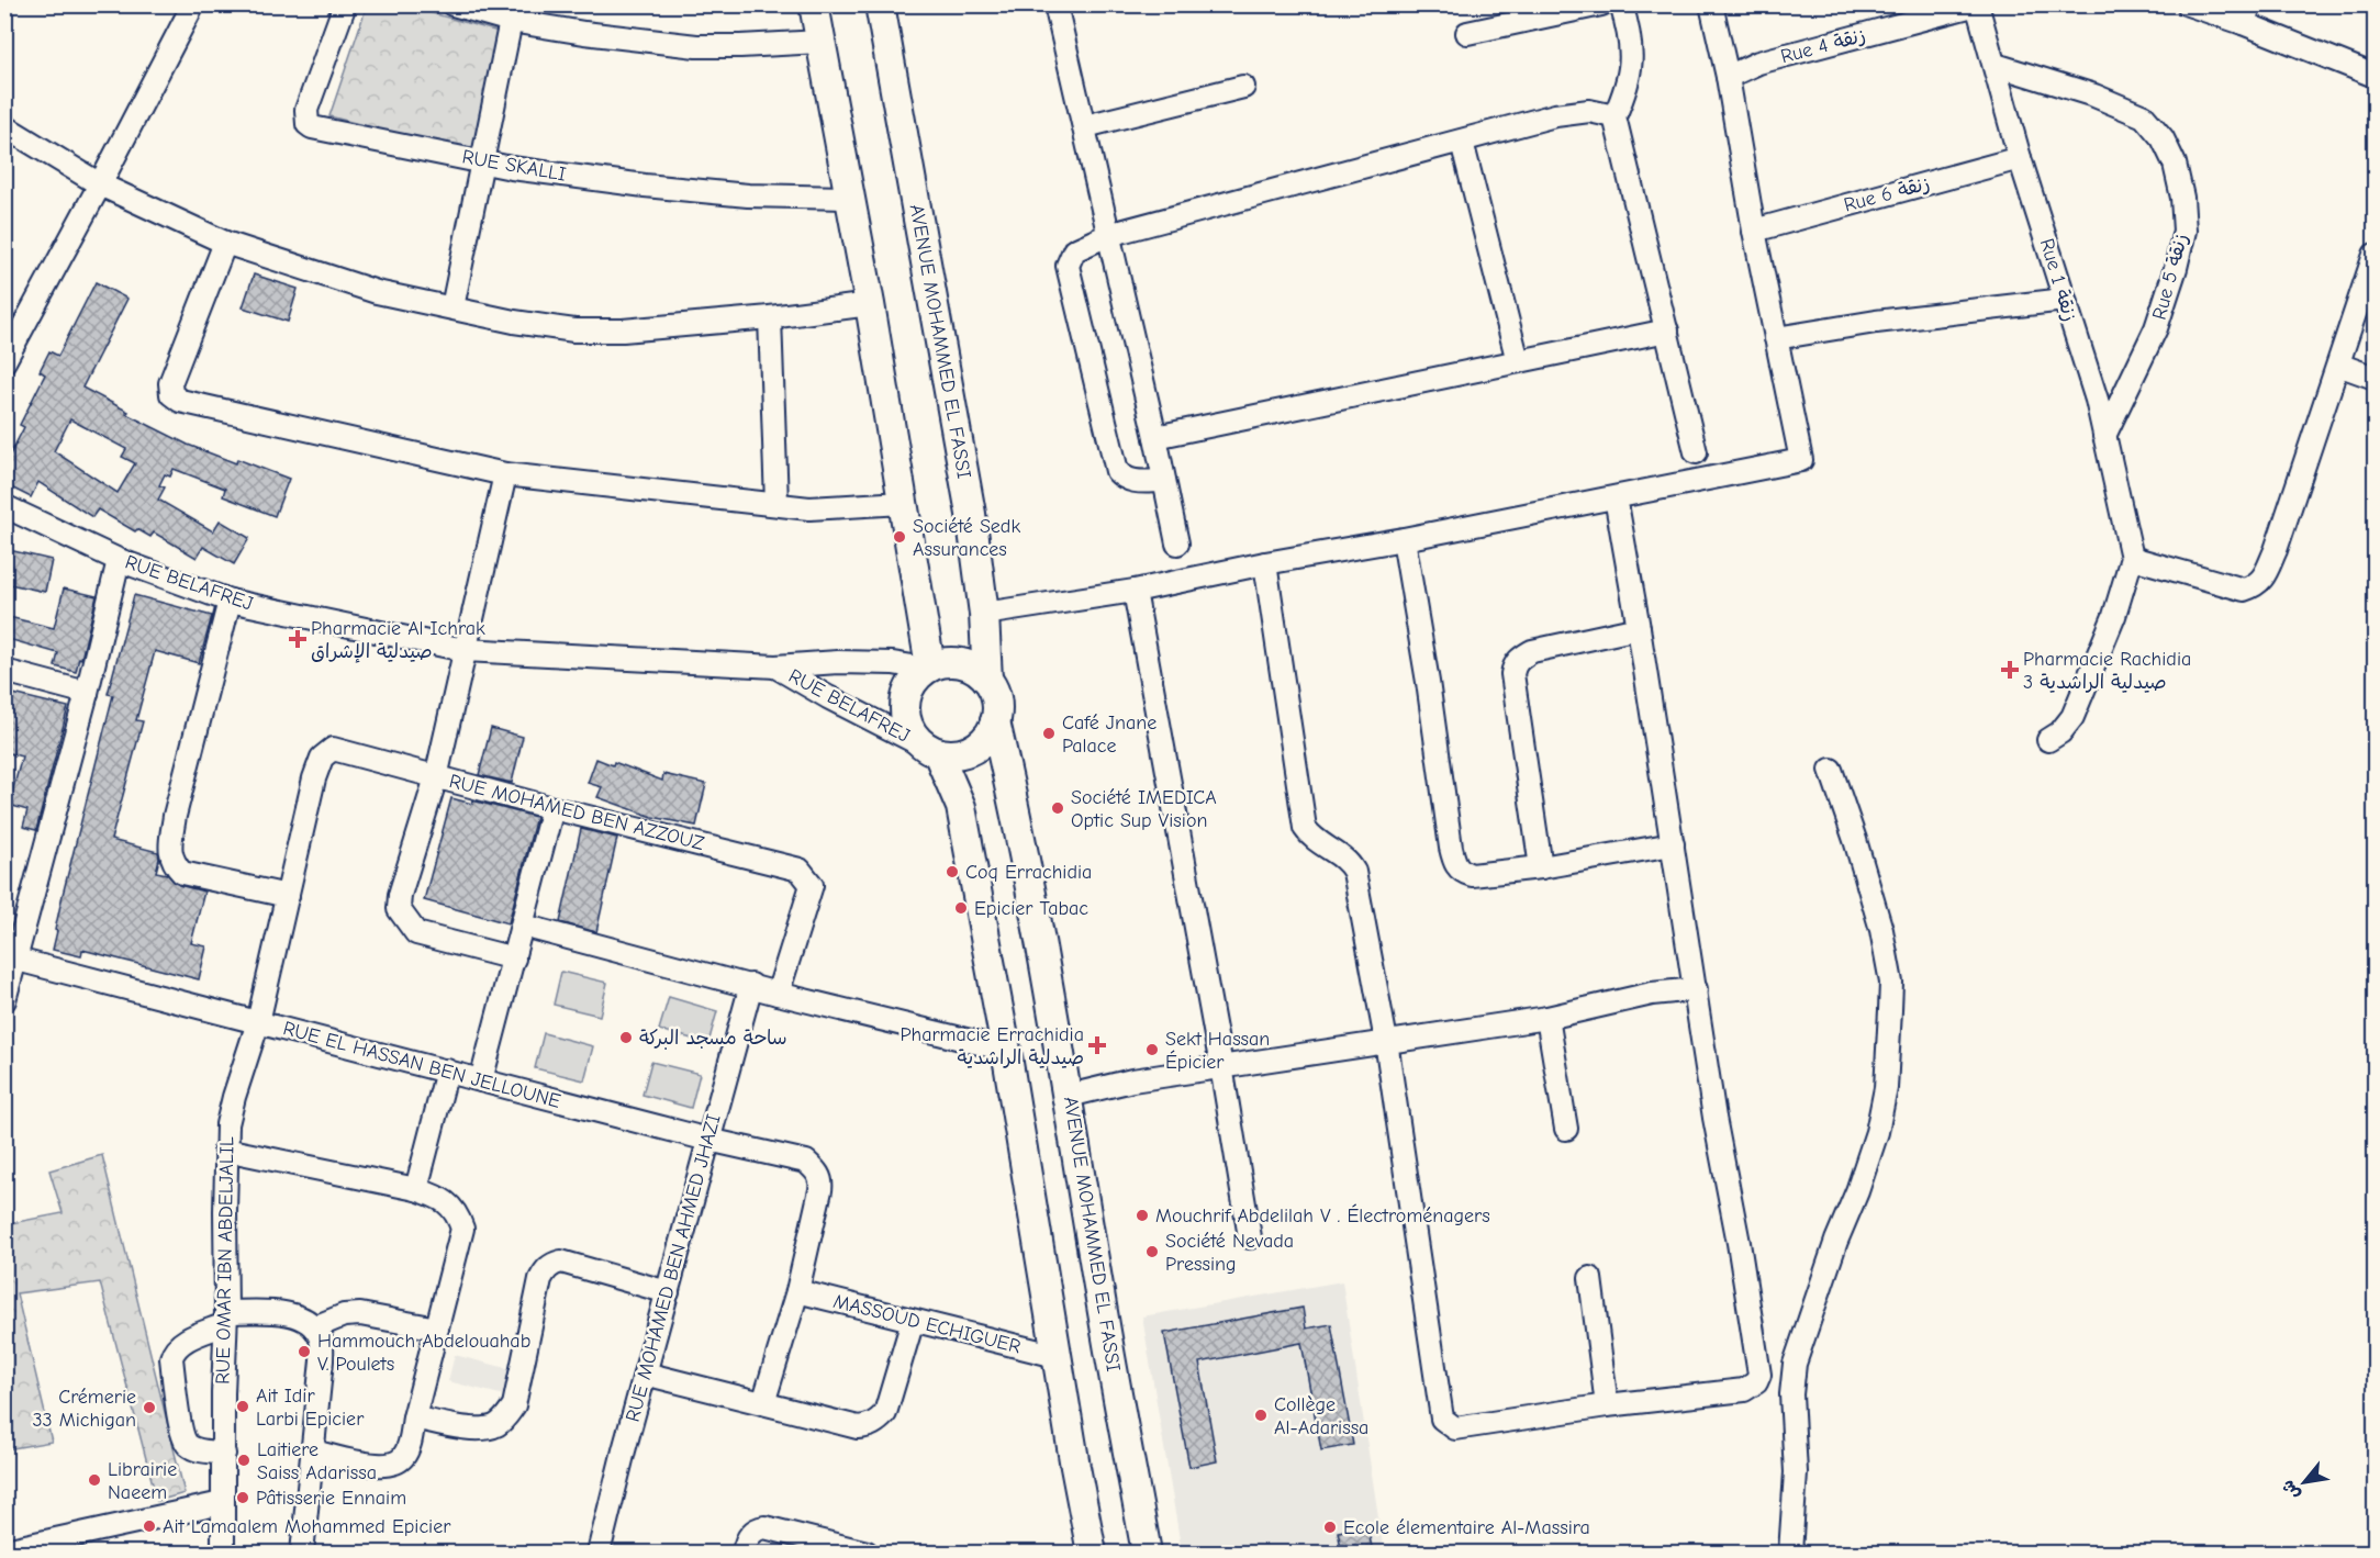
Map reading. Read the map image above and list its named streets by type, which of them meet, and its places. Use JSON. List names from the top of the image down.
{
  "streets": {
    "main road": ["AVENUE MOHAMMED EL FASSI"],
    "street": [
      "Rue 4 زنقة",
      "RUE SKALLI",
      "Rue 6 زنقة",
      "Rue 5 زنقة",
      "Rue 1 زنقة",
      "RUE BELAFREJ",
      "RUE MOHAMED BEN AZZOUZ",
      "RUE EL HASSAN BEN JELLOUNE",
      "RUE OMAR IBN ABDELJALIL",
      "RUE MOHAMED BEN AHMED JHAZI",
      "MASSOUD ECHIGUER"
    ]
  },
  "crossings": [
    ["Rue 4 زنقة", "Rue 1 زنقة"],
    ["Rue 6 زنقة", "Rue 1 زنقة"],
    ["Rue 5 زنقة", "Rue 1 زنقة"],
    ["AVENUE MOHAMMED EL FASSI", "RUE BELAFREJ"],
    ["RUE MOHAMED BEN AZZOUZ", "RUE OMAR IBN ABDELJALIL"],
    ["RUE EL HASSAN BEN JELLOUNE", "RUE OMAR IBN ABDELJALIL"],
    ["RUE EL HASSAN BEN JELLOUNE", "RUE MOHAMED BEN AHMED JHAZI"],
    ["RUE EL HASSAN BEN JELLOUNE", "MASSOUD ECHIGUER"]
  ],
  "places": {
    "other": [
      "Société Sedk Assurances",
      "Café Jnane Palace",
      "Société IMEDICA Optic Sup Vision",
      "Coq Errachidia",
      "Epicier Tabac",
      "ساحة مسجد البركة",
      "Sekt Hassan Épicier",
      "Mouchrif Abdelilah V . Électroménagers",
      "Société Nevada Pressing",
      "Hammouch Abdelouahab V. Poulets",
      "Ait Idir Larbi Epicier",
      "Crémerie 33 Michigan",
      "Collège Al-Adarissa",
      "Laitiere Saiss Adarissa",
      "Librairie Naeem",
      "Pâtisserie Ennaim",
      "Ait Lamaalem Mohammed Epicier",
      "Ecole élementaire Al-Massira"
    ],
    "health": ["Pharmacie Al Ichrak صيدلية الإشراق", "Pharmacie Rachidia 3 صيدلية الراشدية", "Pharmacie Errachidia صيدلية الراشدية"]
  },
  "north": "bottom left"
}
